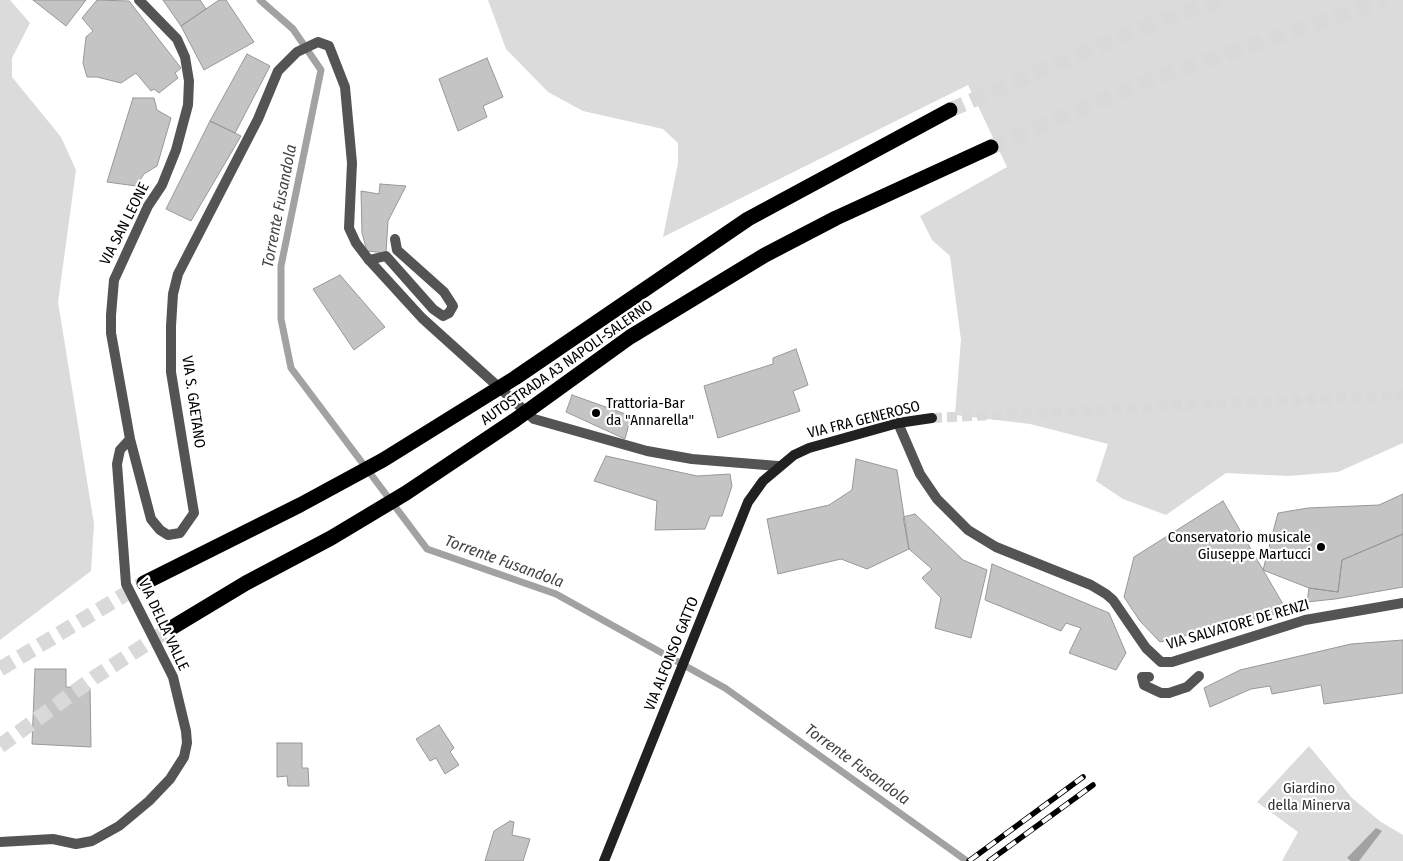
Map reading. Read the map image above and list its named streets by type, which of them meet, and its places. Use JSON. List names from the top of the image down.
{
  "streets": {
    "highway": ["AUTOSTRADA A3 NAPOLI-SALERNO"],
    "main road": ["VIA FRA GENEROSO", "VIA ALFONSO GATTO"],
    "street": [
      "VIA SAN LEONE",
      "VIA S. GAETANO",
      "VIA DELLA VALLE",
      "VIA SALVATORE DE RENZI"
    ]
  },
  "crossings": [
    ["VIA SAN LEONE", "VIA S. GAETANO"],
    ["VIA SAN LEONE", "VIA DELLA VALLE"],
    ["VIA S. GAETANO", "VIA DELLA VALLE"],
    ["VIA FRA GENEROSO", "VIA SALVATORE DE RENZI"],
    ["VIA FRA GENEROSO", "VIA ALFONSO GATTO"]
  ],
  "water": ["Torrente Fusandola"],
  "parks": ["Giardino della Minerva"],
  "places": ["Trattoria-Bar da \"Annarella\"", "Conservatorio musicale Giuseppe Martucci"]
}
